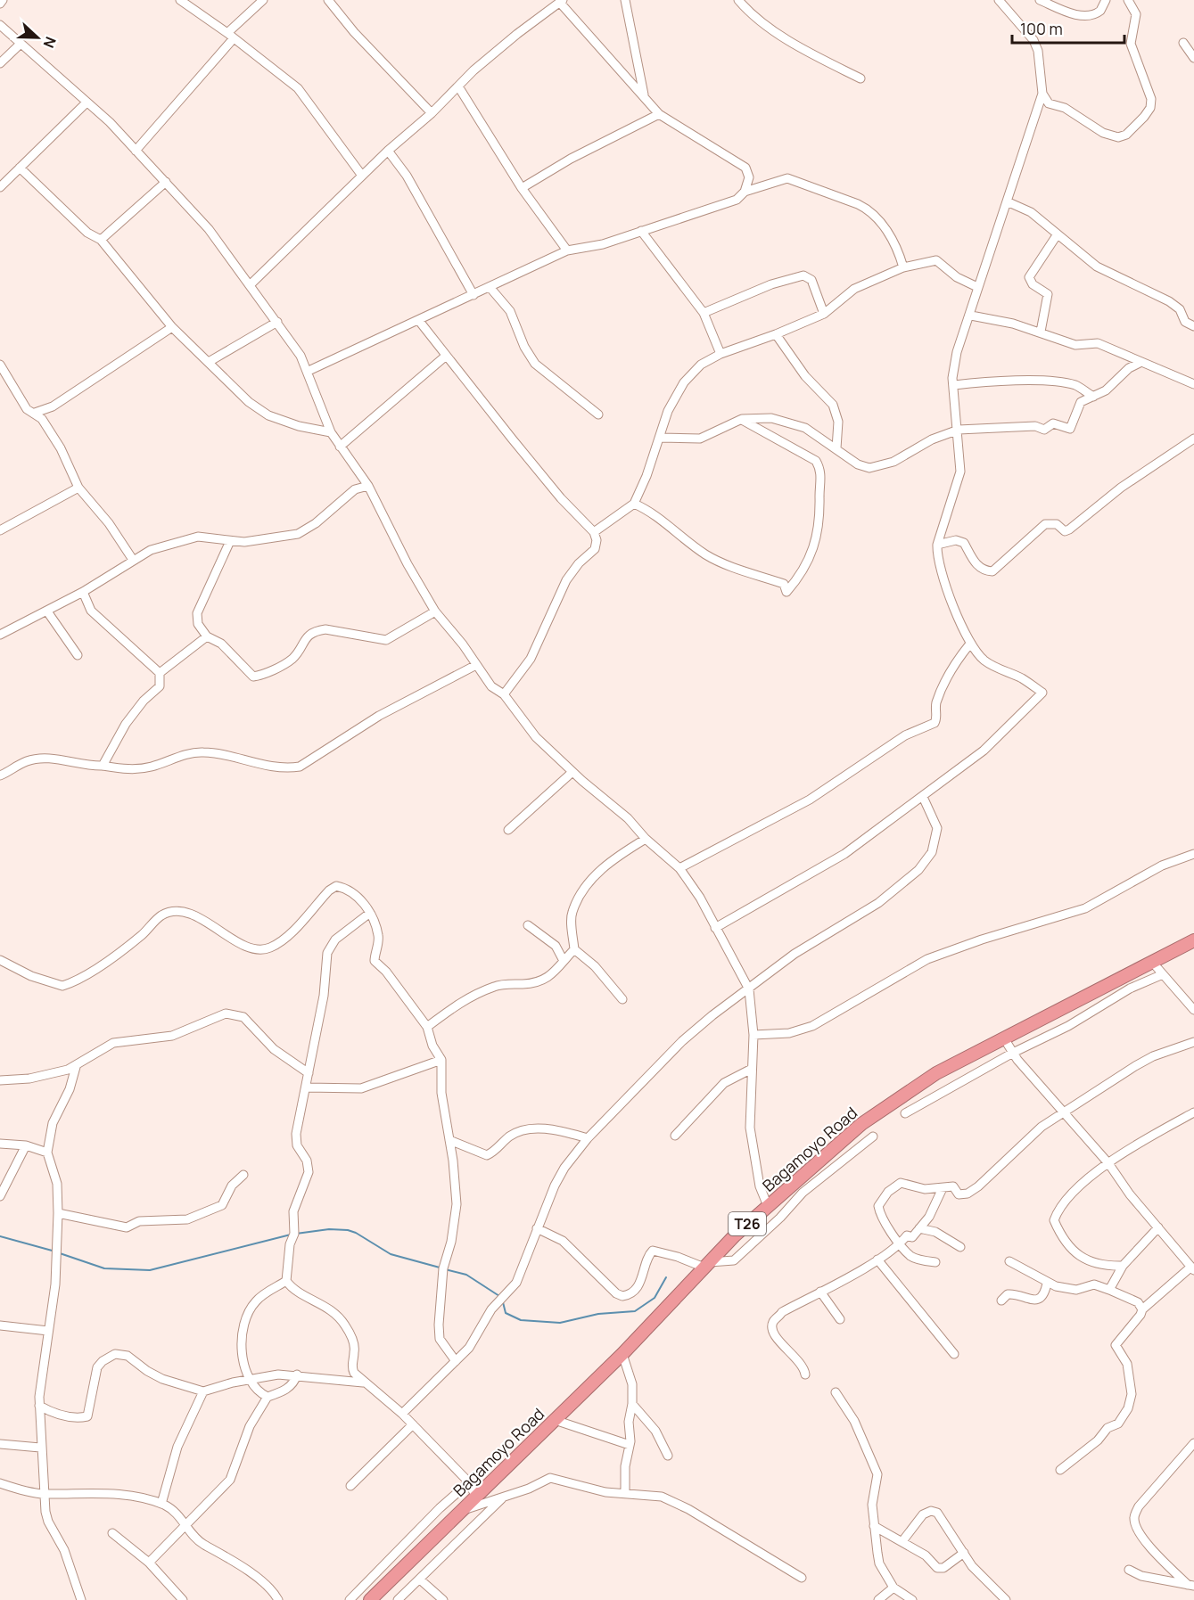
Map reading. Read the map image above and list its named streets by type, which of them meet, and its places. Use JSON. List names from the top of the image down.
{
  "streets": {
    "highway": ["Bagamoyo Road", "T26"]
  },
  "scale_bar": "100 m",
  "north": "right"
}
